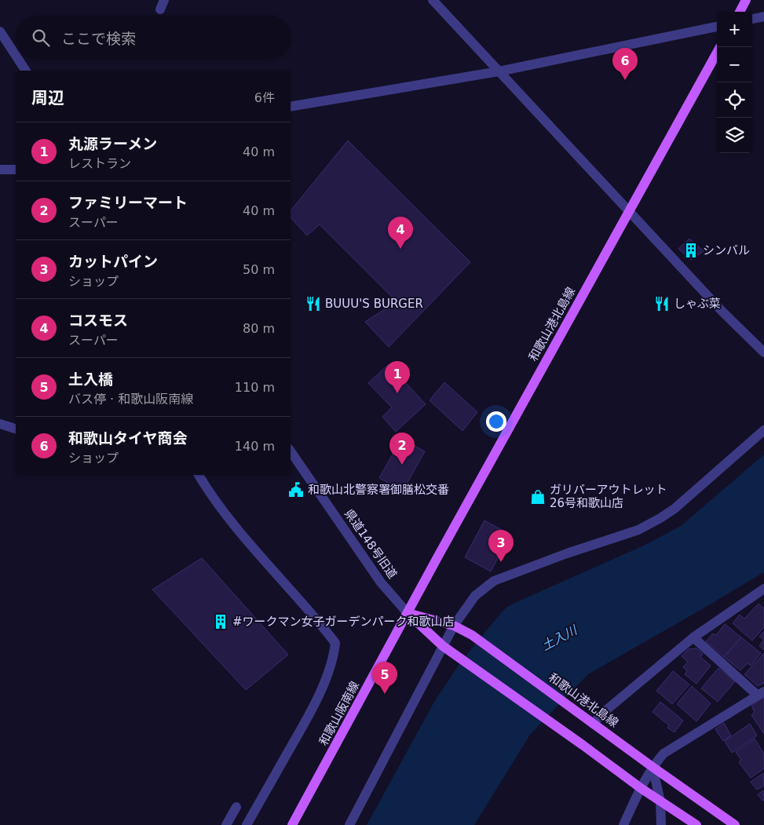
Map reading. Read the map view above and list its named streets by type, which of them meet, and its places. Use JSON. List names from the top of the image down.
{
  "streets": {
    "main road": ["和歌山港北島線", "和歌山阪南線"],
    "street": ["県道148号旧道"]
  },
  "crossings": [
    ["和歌山港北島線", "県道148号旧道"],
    ["和歌山港北島線", "和歌山阪南線"],
    ["県道148号旧道", "和歌山阪南線"]
  ],
  "water": ["土入川"],
  "places": {
    "building": ["シンバル", "#ワークマン女子ガーデンパーク和歌山店"],
    "restaurant": ["BUUU'S BURGER", "しゃぶ菜"],
    "public building": ["和歌山北警察署御膳松交番"],
    "shop": ["ガリバーアウトレット 26号和歌山店"]
  },
  "page": {
    "map_buttons": ["+", "−"],
    "search": "ここで検索",
    "pins": [
      "6",
      "4",
      "1",
      "2",
      "3",
      "5"
    ],
    "heading": ["周辺", "6件"],
    "list": [
      {
        "mark": "1",
        "name": "丸源ラーメン",
        "note": "レストラン",
        "value": "40 m"
      },
      {
        "mark": "2",
        "name": "ファミリーマート",
        "note": "スーパー",
        "value": "40 m"
      },
      {
        "mark": "3",
        "name": "カットパイン",
        "note": "ショップ",
        "value": "50 m"
      },
      {
        "mark": "4",
        "name": "コスモス",
        "note": "スーパー",
        "value": "80 m"
      },
      {
        "mark": "5",
        "name": "土入橋",
        "note": "バス停 · 和歌山阪南線",
        "value": "110 m"
      },
      {
        "mark": "6",
        "name": "和歌山タイヤ商会",
        "note": "ショップ",
        "value": "140 m"
      }
    ]
  }
}
